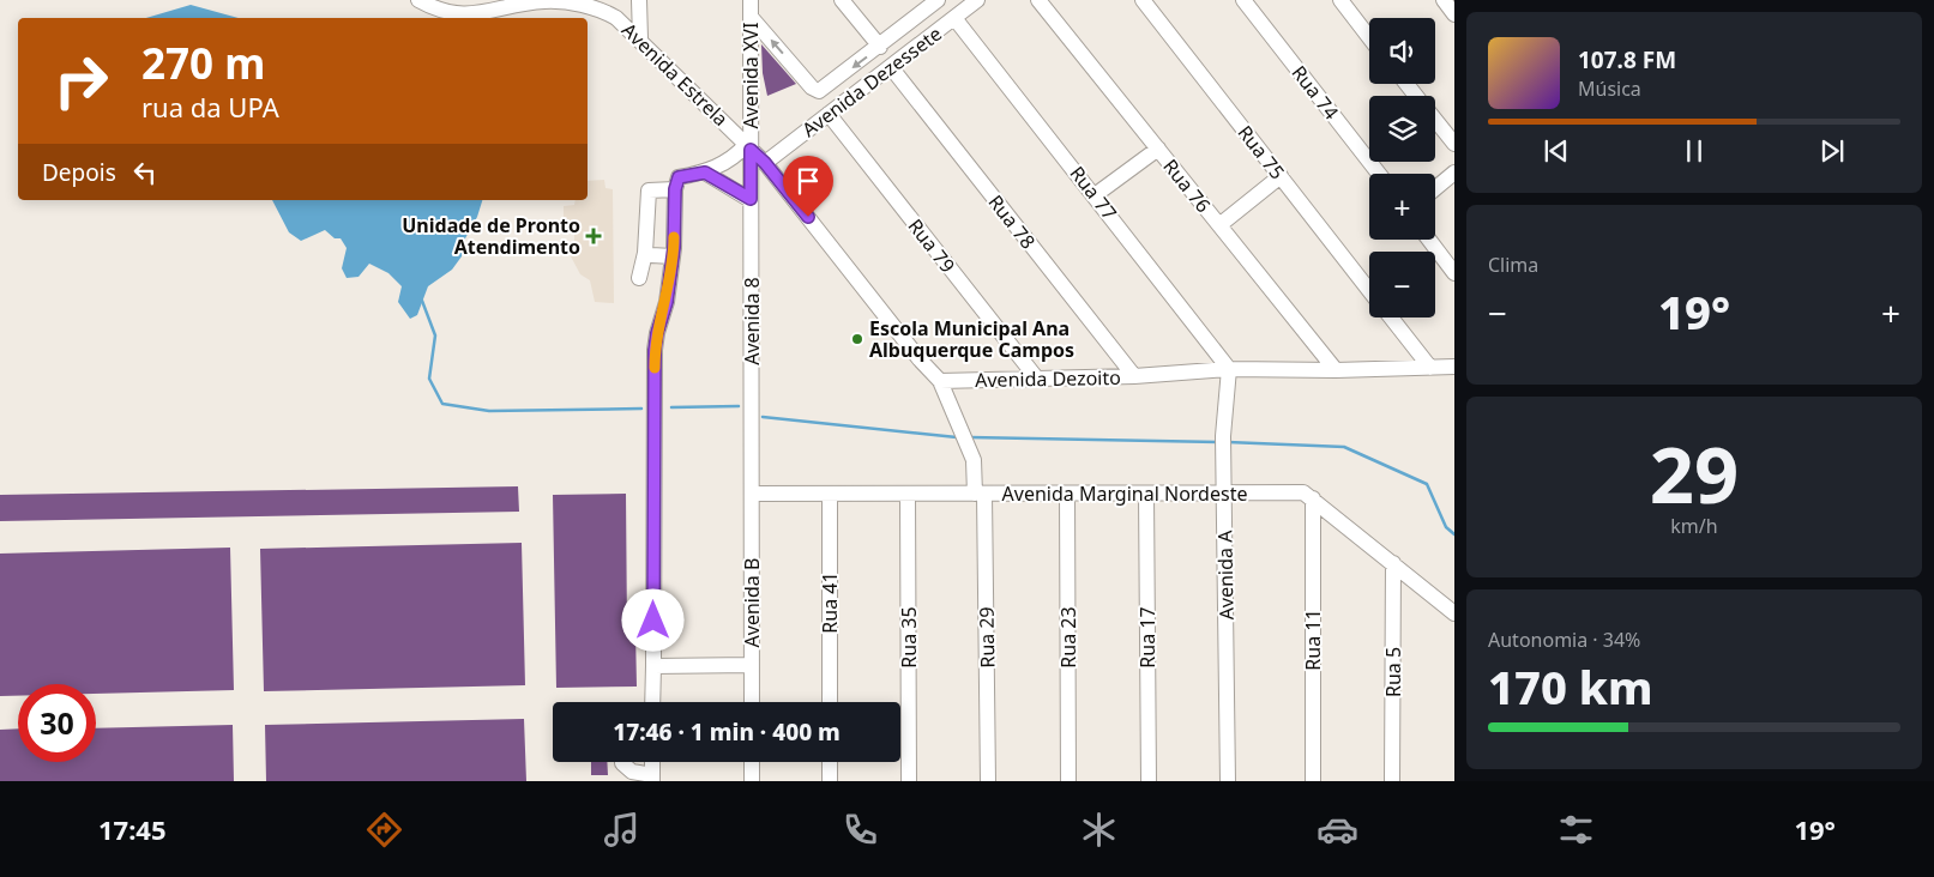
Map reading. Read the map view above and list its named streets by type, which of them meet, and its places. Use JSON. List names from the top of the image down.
{
  "streets": {
    "street": [
      "Avenida Estrela",
      "Avenida XVI",
      "Avenida Dezessete",
      "Rua 74",
      "Rua 75",
      "Rua 76",
      "Rua 77",
      "Rua 78",
      "Rua 79",
      "Avenida 8",
      "Avenida Dezoito",
      "Avenida Marginal Nordeste",
      "Avenida A",
      "Avenida B",
      "Rua 41",
      "Rua 35",
      "Rua 29",
      "Rua 23",
      "Rua 17",
      "Rua 11",
      "Rua 5"
    ]
  },
  "crossings": [
    ["Avenida Estrela", "Avenida XVI"],
    ["Avenida Estrela", "Avenida 8"],
    ["Avenida XVI", "Avenida Dezessete"],
    ["Avenida XVI", "Avenida 8"],
    ["Avenida Dezessete", "Rua 77"],
    ["Avenida Dezessete", "Rua 78"],
    ["Avenida Dezessete", "Rua 79"],
    ["Rua 75", "Avenida Dezoito"],
    ["Rua 76", "Avenida Dezoito"],
    ["Rua 77", "Avenida Dezoito"],
    ["Rua 77", "Avenida A"],
    ["Rua 78", "Avenida Dezoito"],
    ["Rua 79", "Avenida Dezoito"],
    ["Avenida 8", "Avenida Marginal Nordeste"],
    ["Avenida 8", "Avenida B"],
    ["Avenida Dezoito", "Avenida A"],
    ["Avenida Dezoito", "Rua 29"],
    ["Avenida Marginal Nordeste", "Avenida A"],
    ["Avenida Marginal Nordeste", "Avenida B"],
    ["Avenida Marginal Nordeste", "Rua 41"],
    ["Avenida Marginal Nordeste", "Rua 35"],
    ["Avenida Marginal Nordeste", "Rua 29"],
    ["Avenida Marginal Nordeste", "Rua 23"],
    ["Avenida Marginal Nordeste", "Rua 17"],
    ["Avenida Marginal Nordeste", "Rua 11"],
    ["Avenida Marginal Nordeste", "Rua 5"]
  ],
  "places": {
    "health": ["Unidade de Pronto Atendimento"],
    "other": ["Escola Municipal Ana Albuquerque Campos"]
  },
  "page": {
    "map_buttons": ["+", "−"],
    "turn": ["270 m", "rua da UPA"],
    "song": ["107.8 FM", "Música"],
    "then": "Depois",
    "tile": [
      "Clima",
      ["29", "km/h"],
      ["Autonomia · 34%", "170 km"]
    ],
    "heat": ["−", "19°", "+"],
    "limit": "30",
    "trip": "17:46 · 1 min · 400 m",
    "tabs": ["17:45", "19°"]
  }
}
